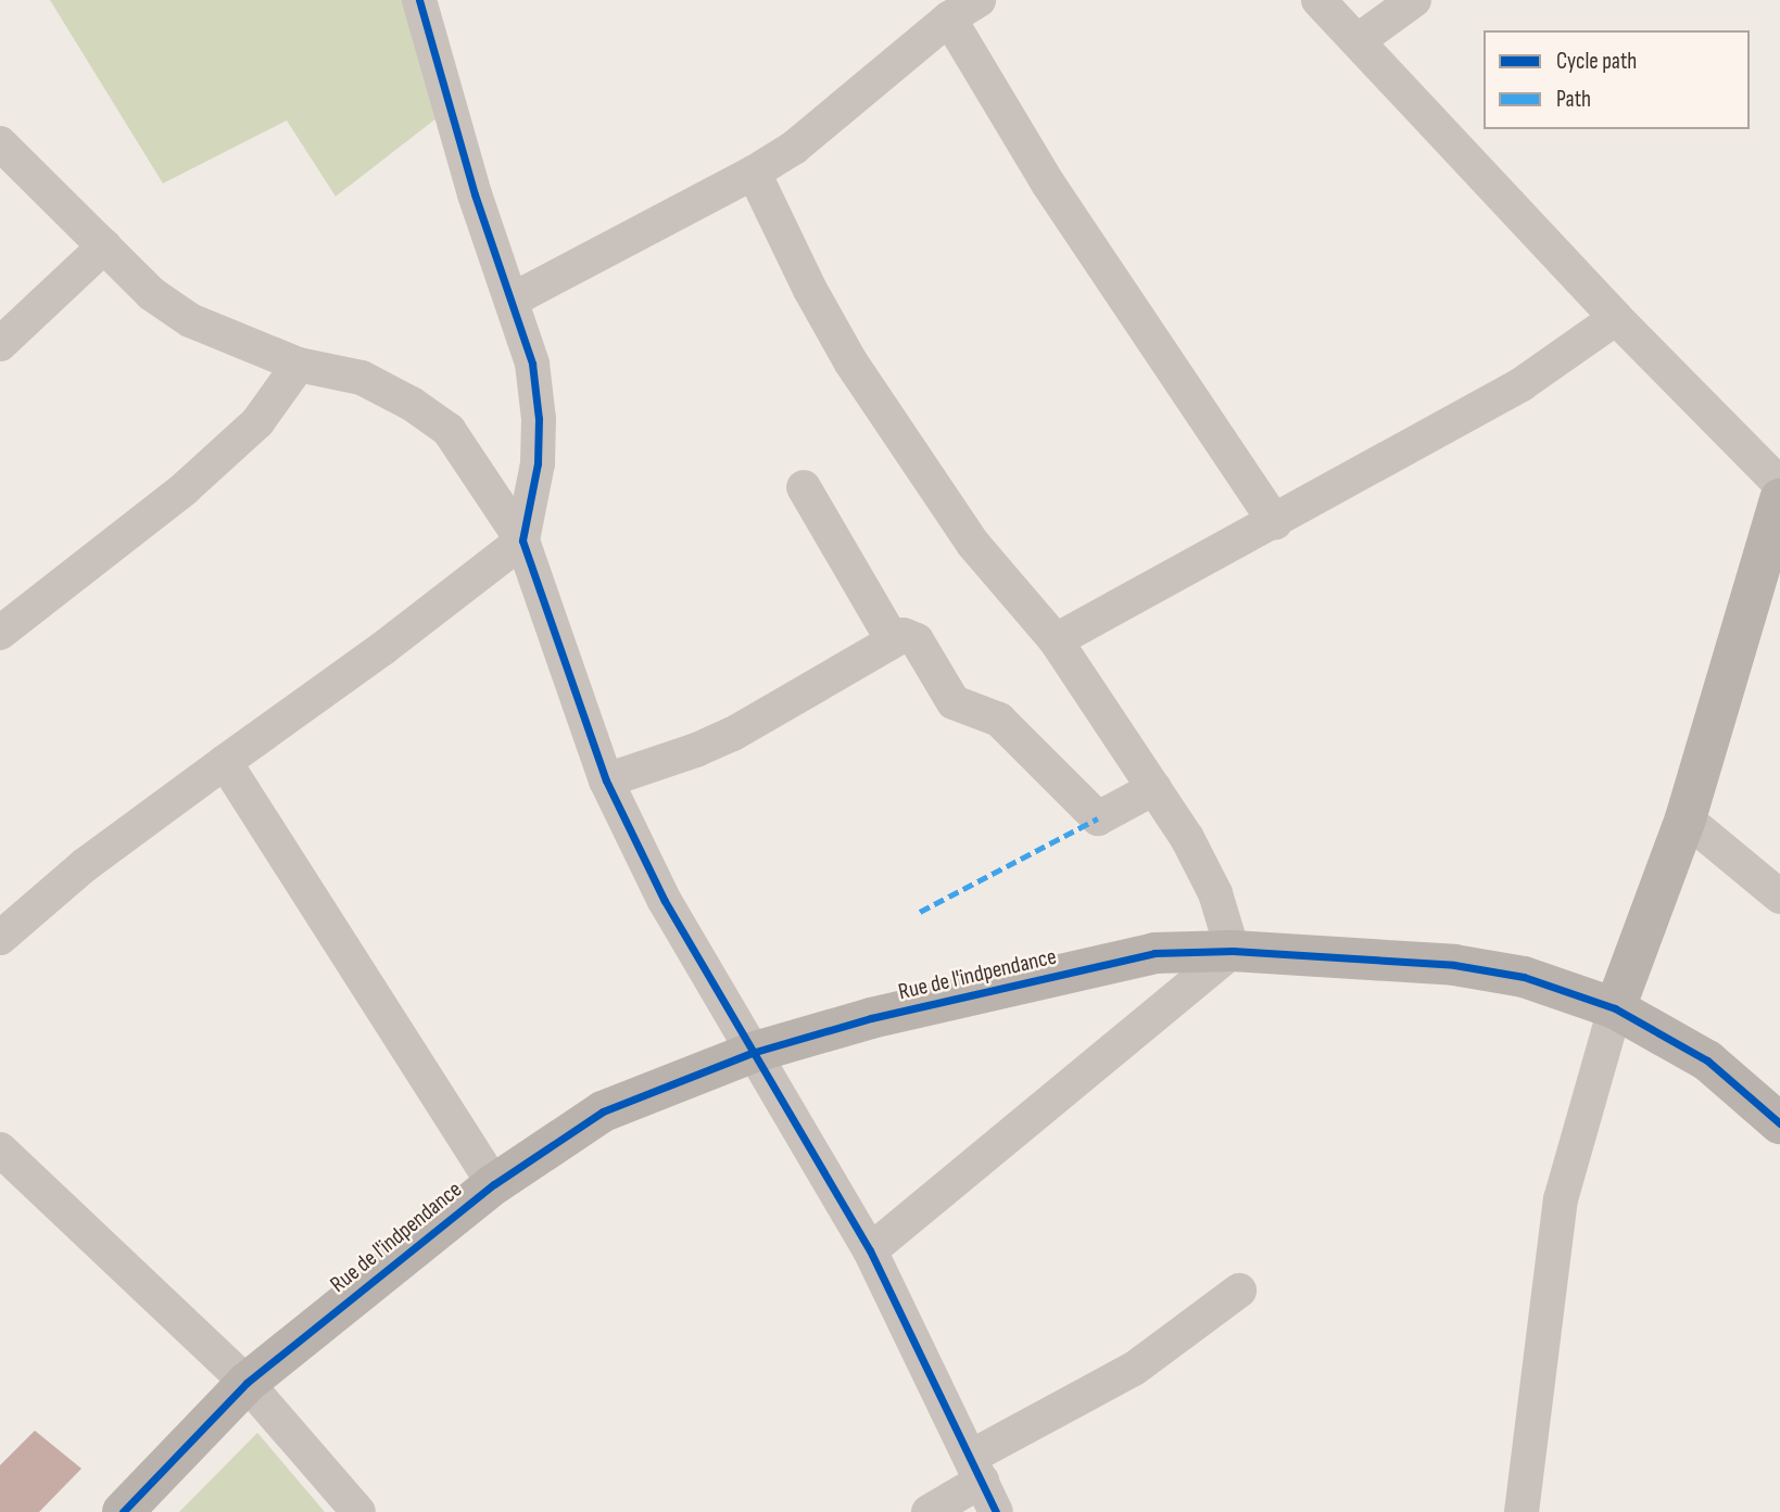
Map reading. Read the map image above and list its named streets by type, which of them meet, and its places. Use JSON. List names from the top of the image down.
{
  "streets": {
    "street": ["Rue de l'indpendance"]
  },
  "legend": ["Cycle path", "Path"]
}
